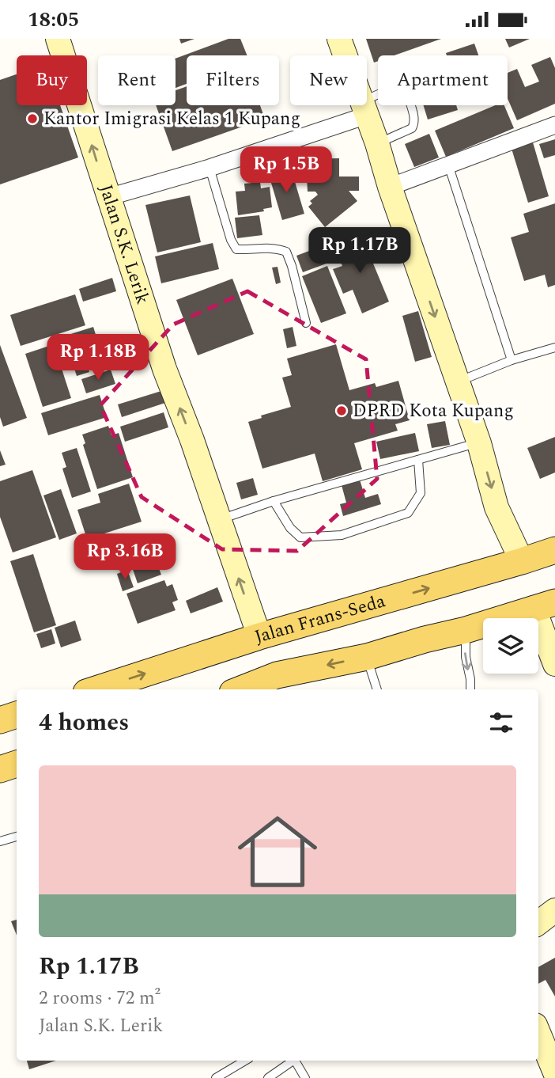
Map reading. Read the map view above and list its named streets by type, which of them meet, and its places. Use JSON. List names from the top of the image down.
{
  "streets": {
    "main road": ["Jalan S.K. Lerik", "Jalan Frans-Seda"]
  },
  "crossings": [
    ["Jalan S.K. Lerik", "Jalan Frans-Seda"]
  ],
  "one_way": ["Jalan S.K. Lerik"],
  "places": ["Kantor Imigrasi Kelas 1 Kupang", "DPRD Kota Kupang"],
  "page": {
    "status": "18:05",
    "chip": [
      "Buy",
      "Rent",
      "Filters",
      "New",
      "Apartment"
    ],
    "price": [
      "Rp 1.5B",
      "Rp 1.17B",
      "Rp 1.18B",
      "Rp 3.16B"
    ],
    "heading": "4 homes",
    "list": [
      {
        "name": "Rp 1.17B",
        "note": "2 rooms · 72 m² · Jalan S.K. Lerik"
      }
    ]
  }
}
